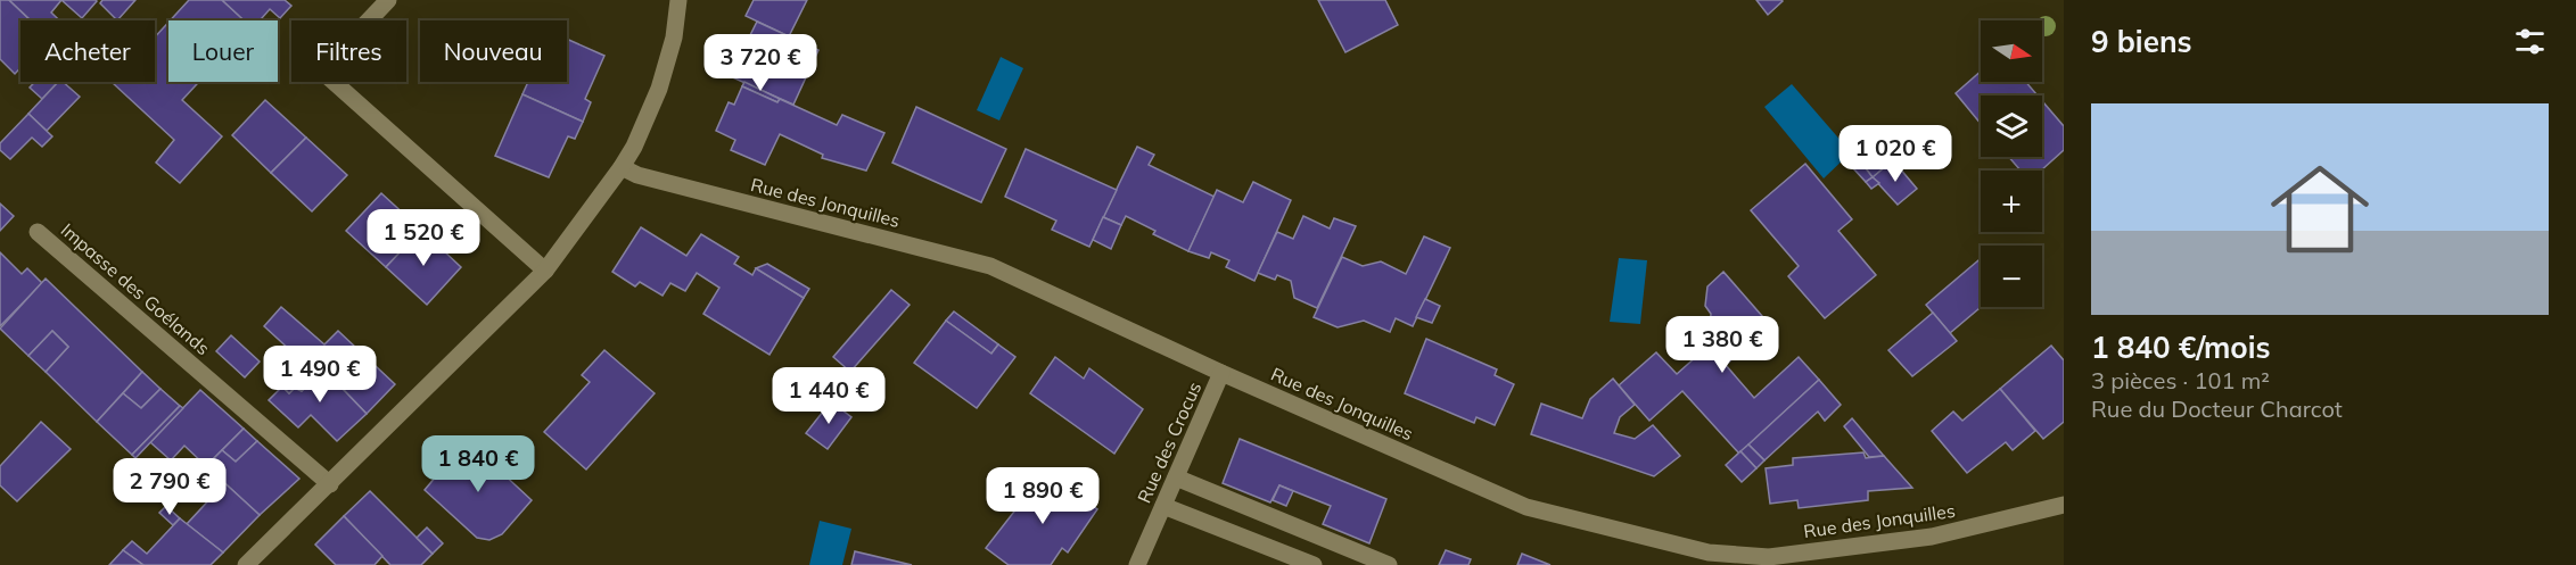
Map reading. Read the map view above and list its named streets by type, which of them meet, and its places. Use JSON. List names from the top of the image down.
{
  "streets": {
    "street": ["Rue des Jonquilles", "Impasse des Goélands", "Rue des Crocus"]
  },
  "crossings": [
    ["Rue des Jonquilles", "Rue des Crocus"]
  ],
  "north": "right",
  "page": {
    "heading": "9 biens",
    "map_buttons": ["+", "−"],
    "chip": [
      "Acheter",
      "Louer",
      "Filtres",
      "Nouveau"
    ],
    "price": [
      "3 720 €",
      "1 020 €",
      "1 520 €",
      "1 380 €",
      "1 490 €",
      "1 440 €",
      "1 840 €",
      "2 790 €",
      "1 890 €"
    ],
    "list": [
      {
        "name": "1 840 €/mois",
        "note": "3 pièces · 101 m² · Rue du Docteur Charcot"
      }
    ]
  }
}
